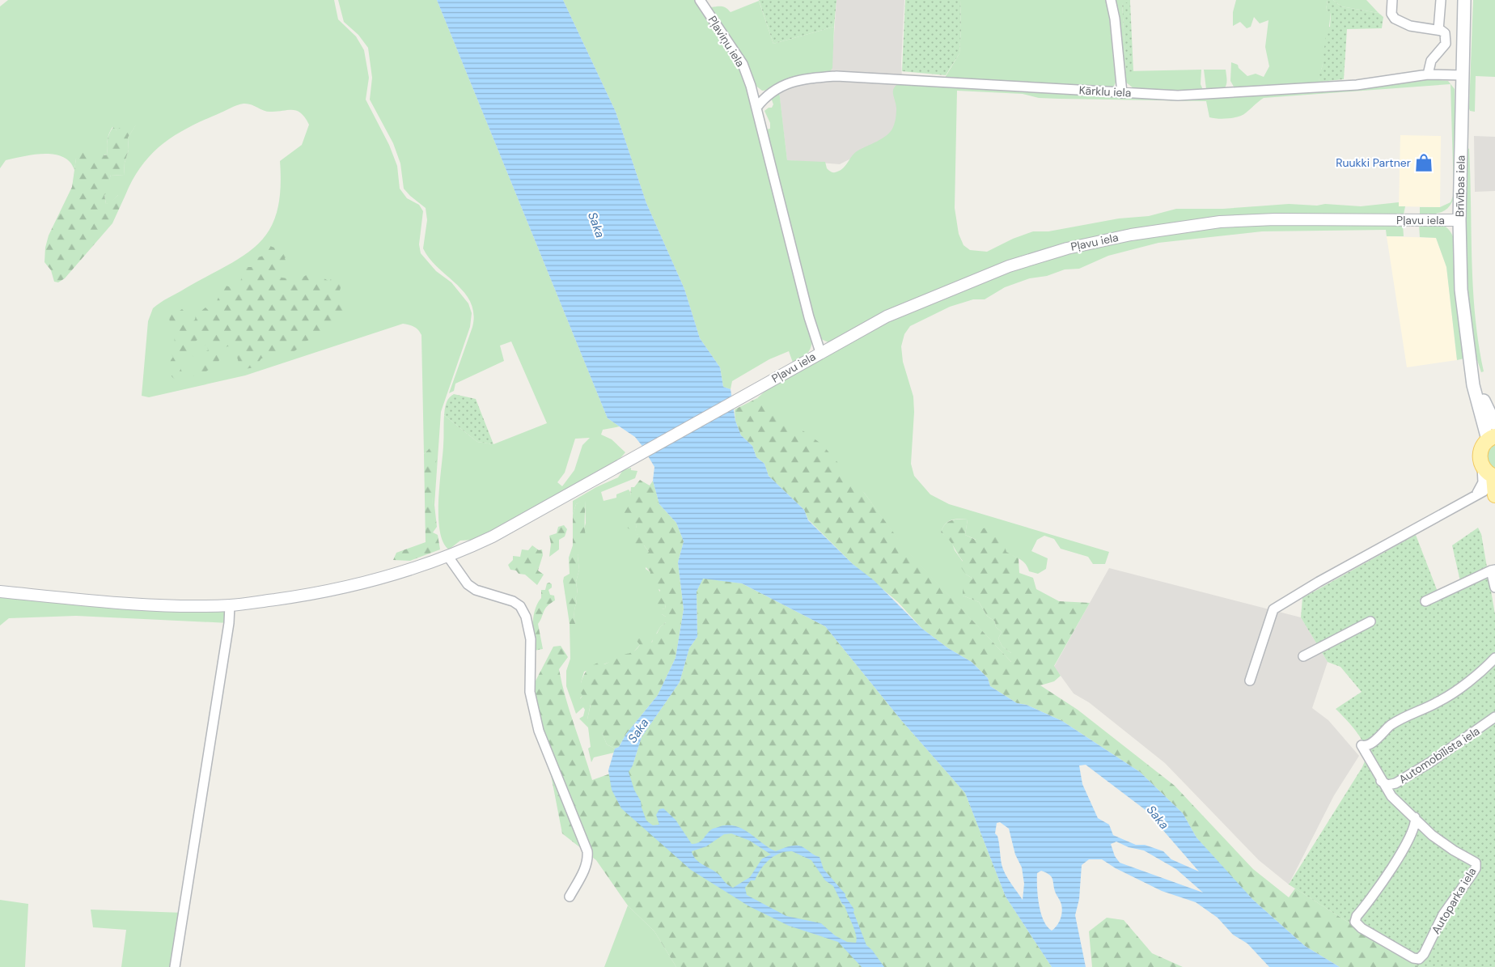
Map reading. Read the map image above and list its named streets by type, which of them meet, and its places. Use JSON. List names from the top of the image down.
{
  "streets": {
    "main road": ["Brīvības iela"],
    "street": [
      "Pļaviņu iela",
      "Kārklu iela",
      "Pļavu iela",
      "Automobīlista iela",
      "Autoparka iela"
    ]
  },
  "crossings": [
    ["Pļaviņu iela", "Kārklu iela"],
    ["Pļaviņu iela", "Pļavu iela"],
    ["Kārklu iela", "Brīvības iela"],
    ["Brīvības iela", "Pļavu iela"],
    ["Automobīlista iela", "Autoparka iela"]
  ],
  "water": ["Saka"],
  "places": {
    "shop": ["Ruukki Partner"]
  }
}
